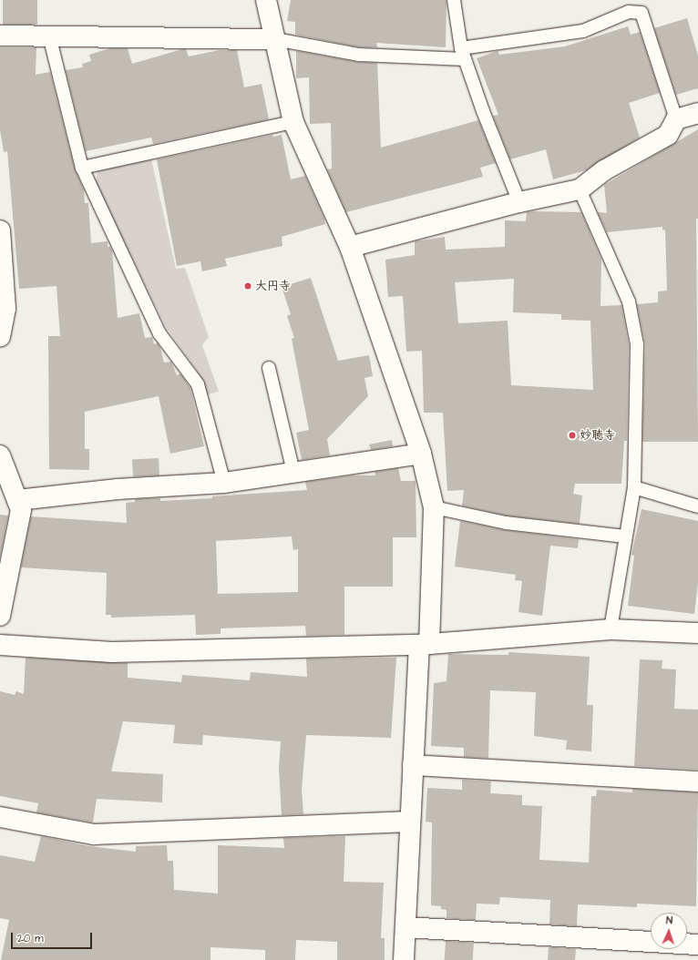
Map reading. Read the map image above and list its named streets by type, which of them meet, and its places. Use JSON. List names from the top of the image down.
{
  "places": ["大円寺", "妙聴寺"],
  "scale_bar": "20 m",
  "north": "top"
}
